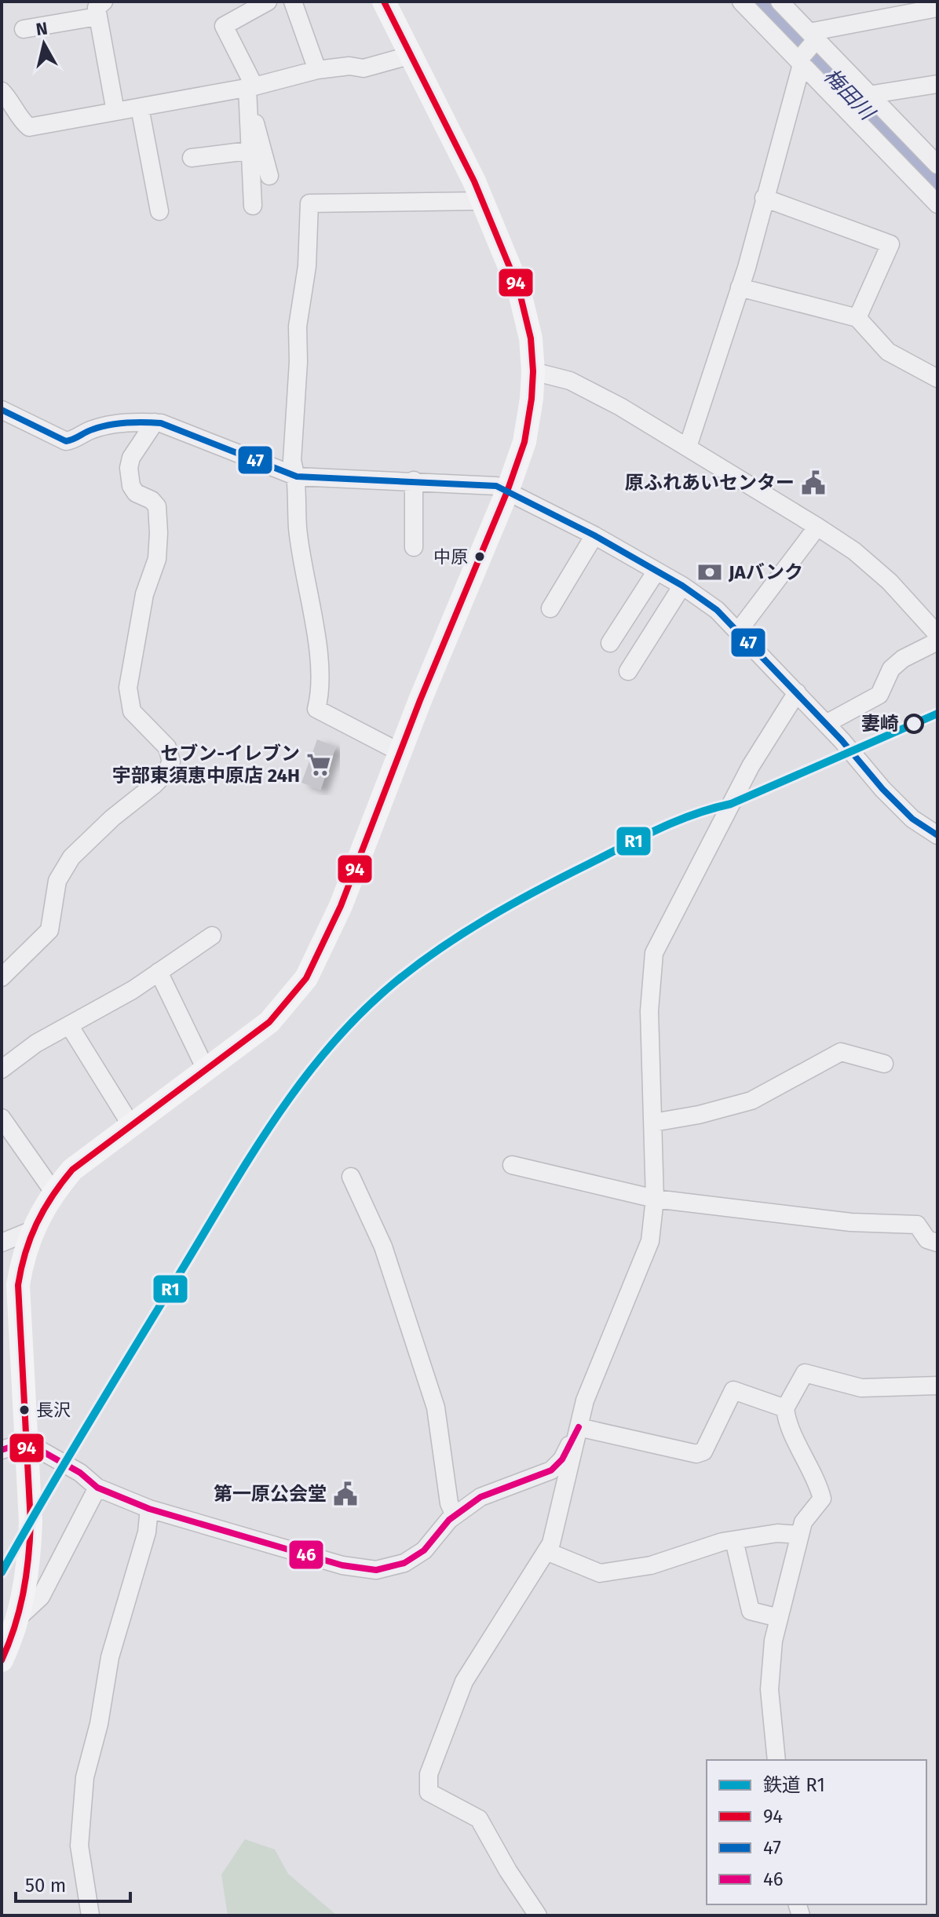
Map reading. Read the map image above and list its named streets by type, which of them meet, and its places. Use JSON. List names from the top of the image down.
{
  "water": ["梅田川"],
  "places": {
    "public building": ["原ふれあいセンター", "第一原公会堂"],
    "other": ["中原", "妻崎", "長沢"],
    "bank": ["JAバンク"],
    "supermarket": ["セブン-イレブン 宇部東須恵中原店 24H"]
  },
  "lines": [
    "transit line 94",
    "transit line 47",
    "rail line R1",
    "transit line 46"
  ],
  "legend": [
    "鉄道 R1",
    "94",
    "47",
    "46"
  ],
  "scale_bar": "50 m",
  "north": "top"
}
